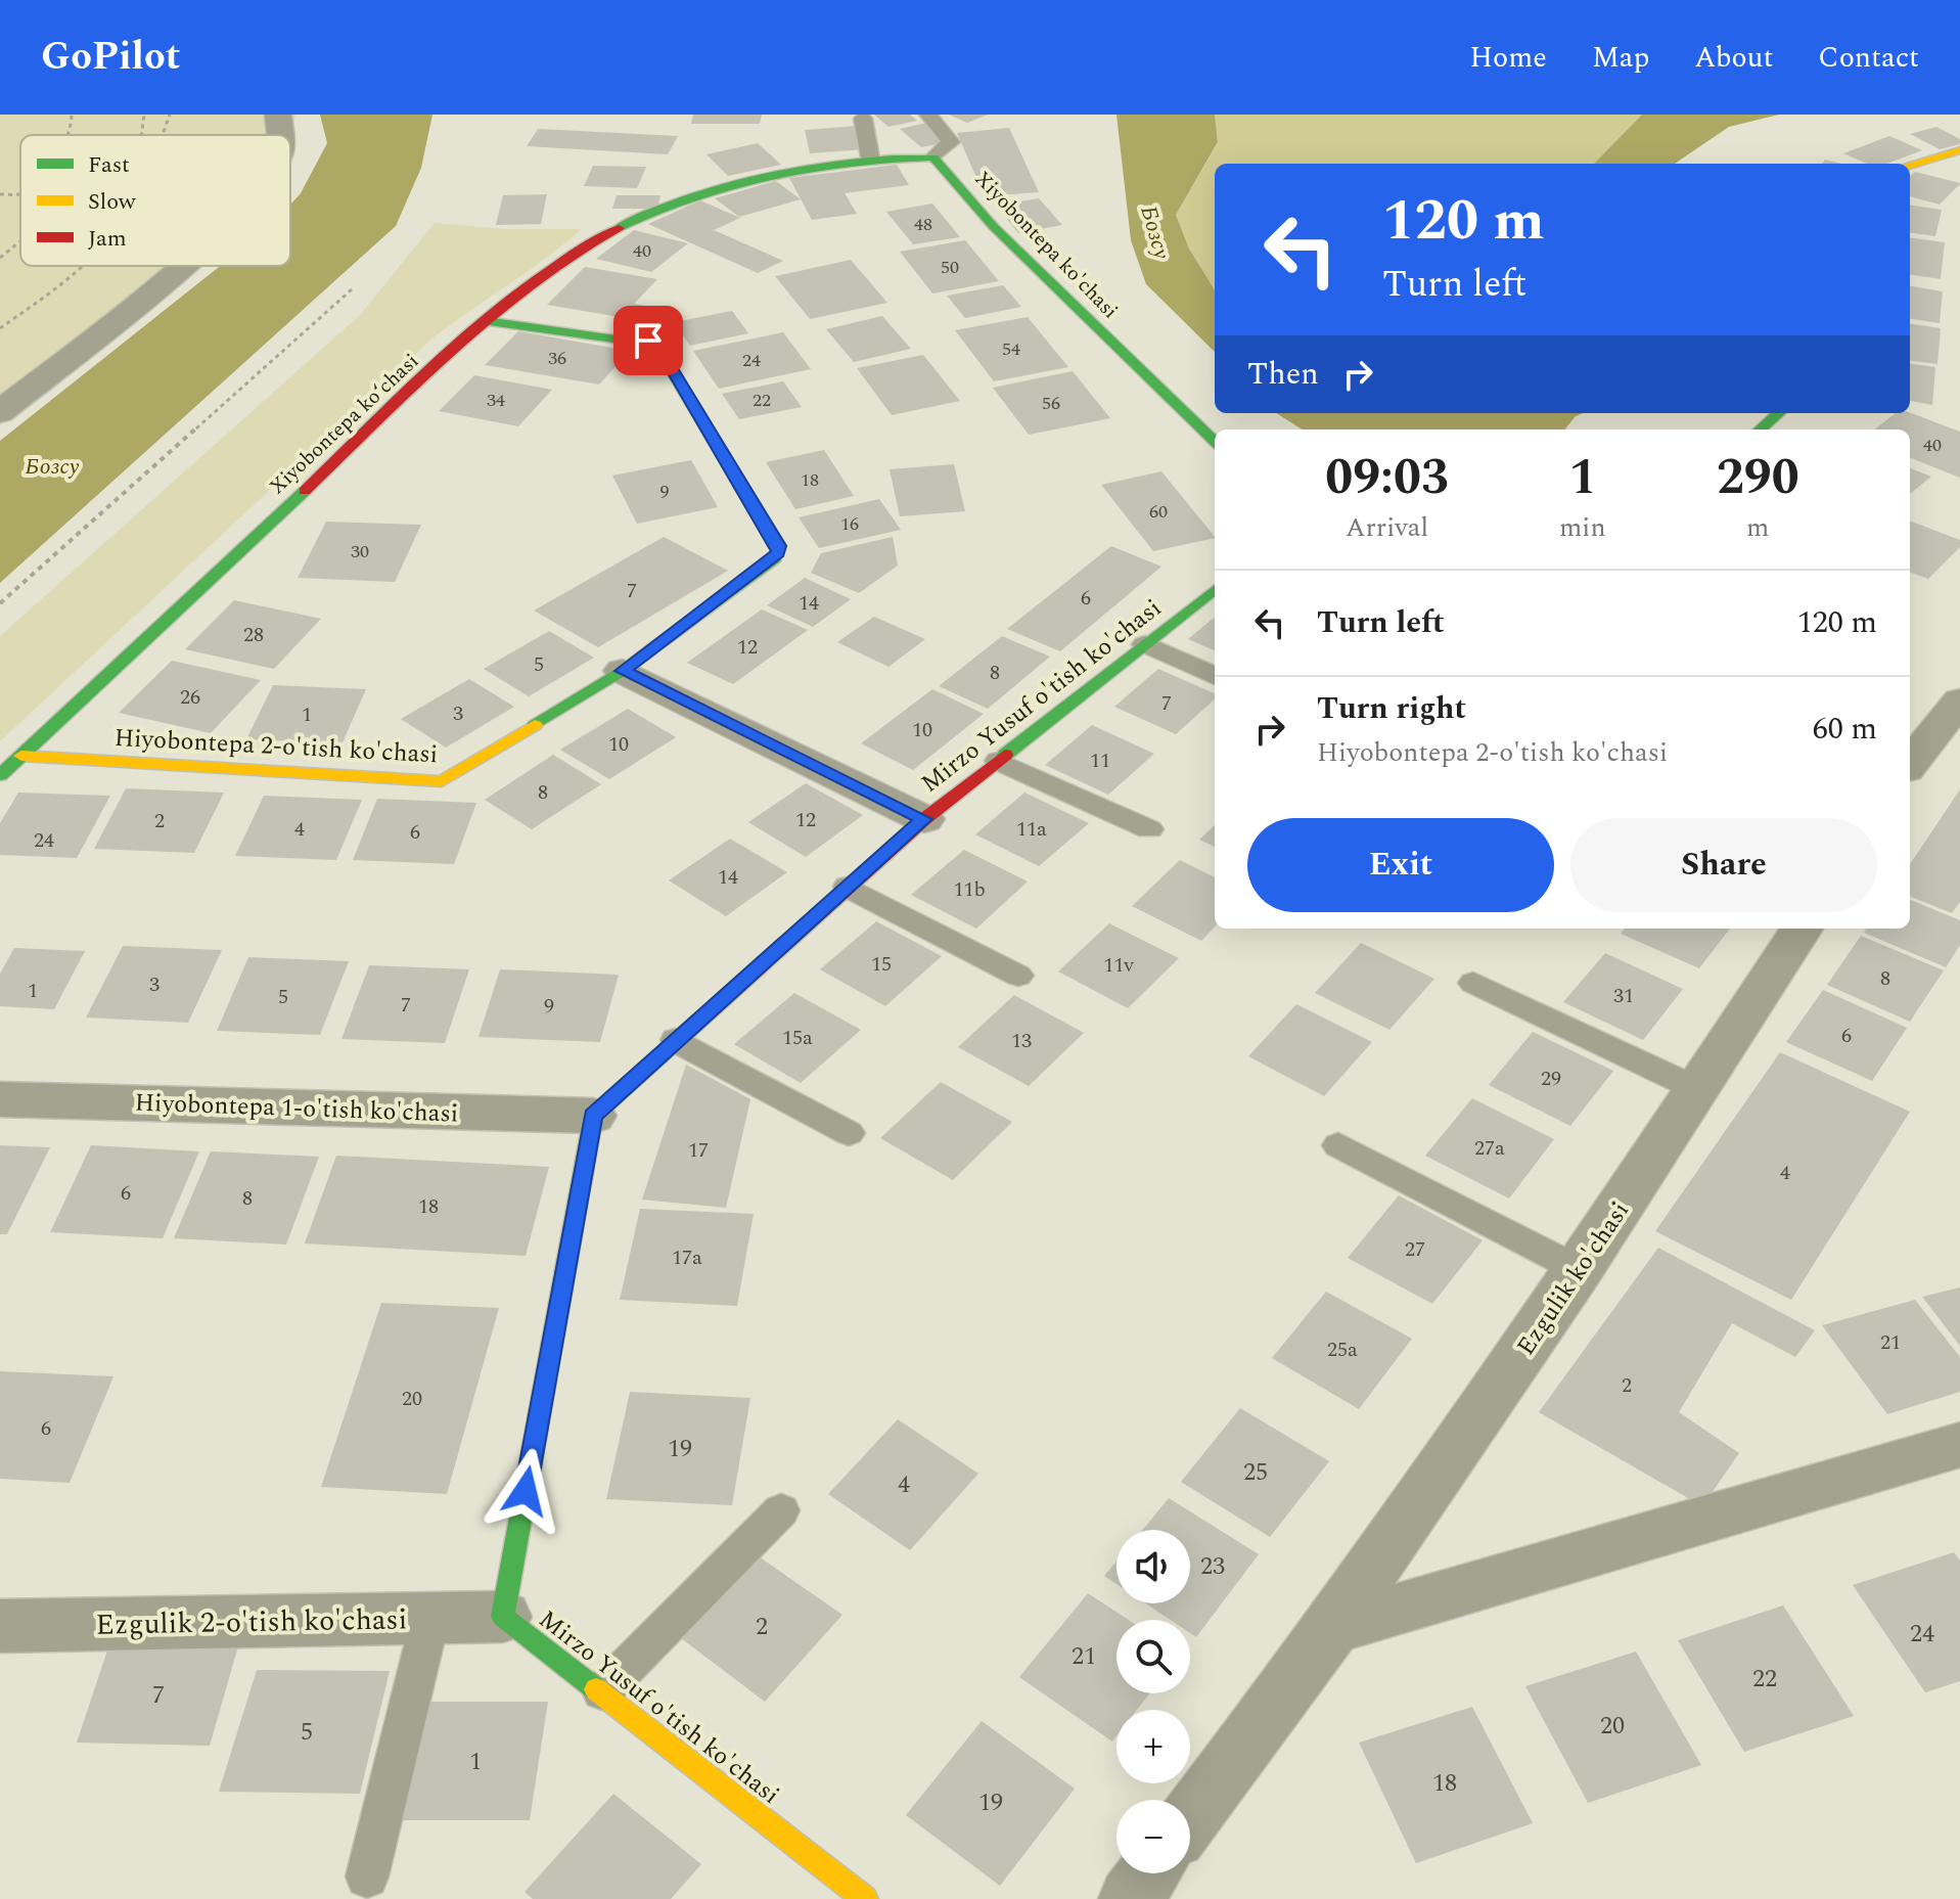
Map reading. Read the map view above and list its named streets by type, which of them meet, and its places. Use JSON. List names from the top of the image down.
{
  "streets": {
    "street": [
      "Xiyobontepa ko'chasi",
      "Xiyobontepa koʻchasi",
      "Mirzo Yusuf o'tish ko'chasi",
      "Hiyobontepa 2-o'tish ko'chasi",
      "Hiyobontepa 1-o'tish ko'chasi",
      "Ezgulik ko'chasi",
      "Ezgulik 2-o'tish ko'chasi"
    ]
  },
  "crossings": [
    ["Xiyobontepa koʻchasi", "Hiyobontepa 2-o'tish ko'chasi"],
    ["Mirzo Yusuf o'tish ko'chasi", "Hiyobontepa 1-o'tish ko'chasi"],
    ["Mirzo Yusuf o'tish ko'chasi", "Ezgulik 2-o'tish ko'chasi"]
  ],
  "water": ["Бозсу"],
  "house_numbers": [
    "48",
    "40",
    "50",
    "54",
    "36",
    "24",
    "34",
    "22",
    "56",
    "40",
    "18",
    "9",
    "60",
    "16",
    "30",
    "7",
    "6",
    "14",
    "28",
    "12",
    "5",
    "8",
    "26",
    "7",
    "3",
    "1",
    "10",
    "10",
    "11",
    "8",
    "12",
    "2",
    "4",
    "11a",
    "6",
    "24",
    "14",
    "11b",
    "15",
    "11v",
    "8",
    "3",
    "1",
    "31",
    "5",
    "7",
    "9",
    "6",
    "15a",
    "13",
    "29",
    "27a",
    "17",
    "4",
    "6",
    "8",
    "18",
    "27",
    "17a",
    "21",
    "25a",
    "2",
    "20",
    "6",
    "19",
    "25",
    "4",
    "23",
    "2",
    "24",
    "21",
    "22",
    "7",
    "20",
    "5",
    "1",
    "18",
    "19"
  ],
  "legend": ["Fast", "Slow", "Jam"],
  "page": {
    "header": "GoPilot",
    "nav": [
      "Home",
      "Map",
      "About",
      "Contact"
    ],
    "turn": ["120 m", "Turn left"],
    "then": "Then",
    "eta": [
      "09:03",
      "Arrival",
      "1",
      "min",
      "290",
      "m"
    ],
    "list": [
      {
        "name": "Turn left",
        "value": "120 m"
      },
      {
        "name": "Turn right",
        "note": "Hiyobontepa 2-o'tish ko'chasi",
        "value": "60 m"
      }
    ],
    "buttons": ["Exit", "Share"],
    "map_buttons": ["+", "−"]
  }
}
